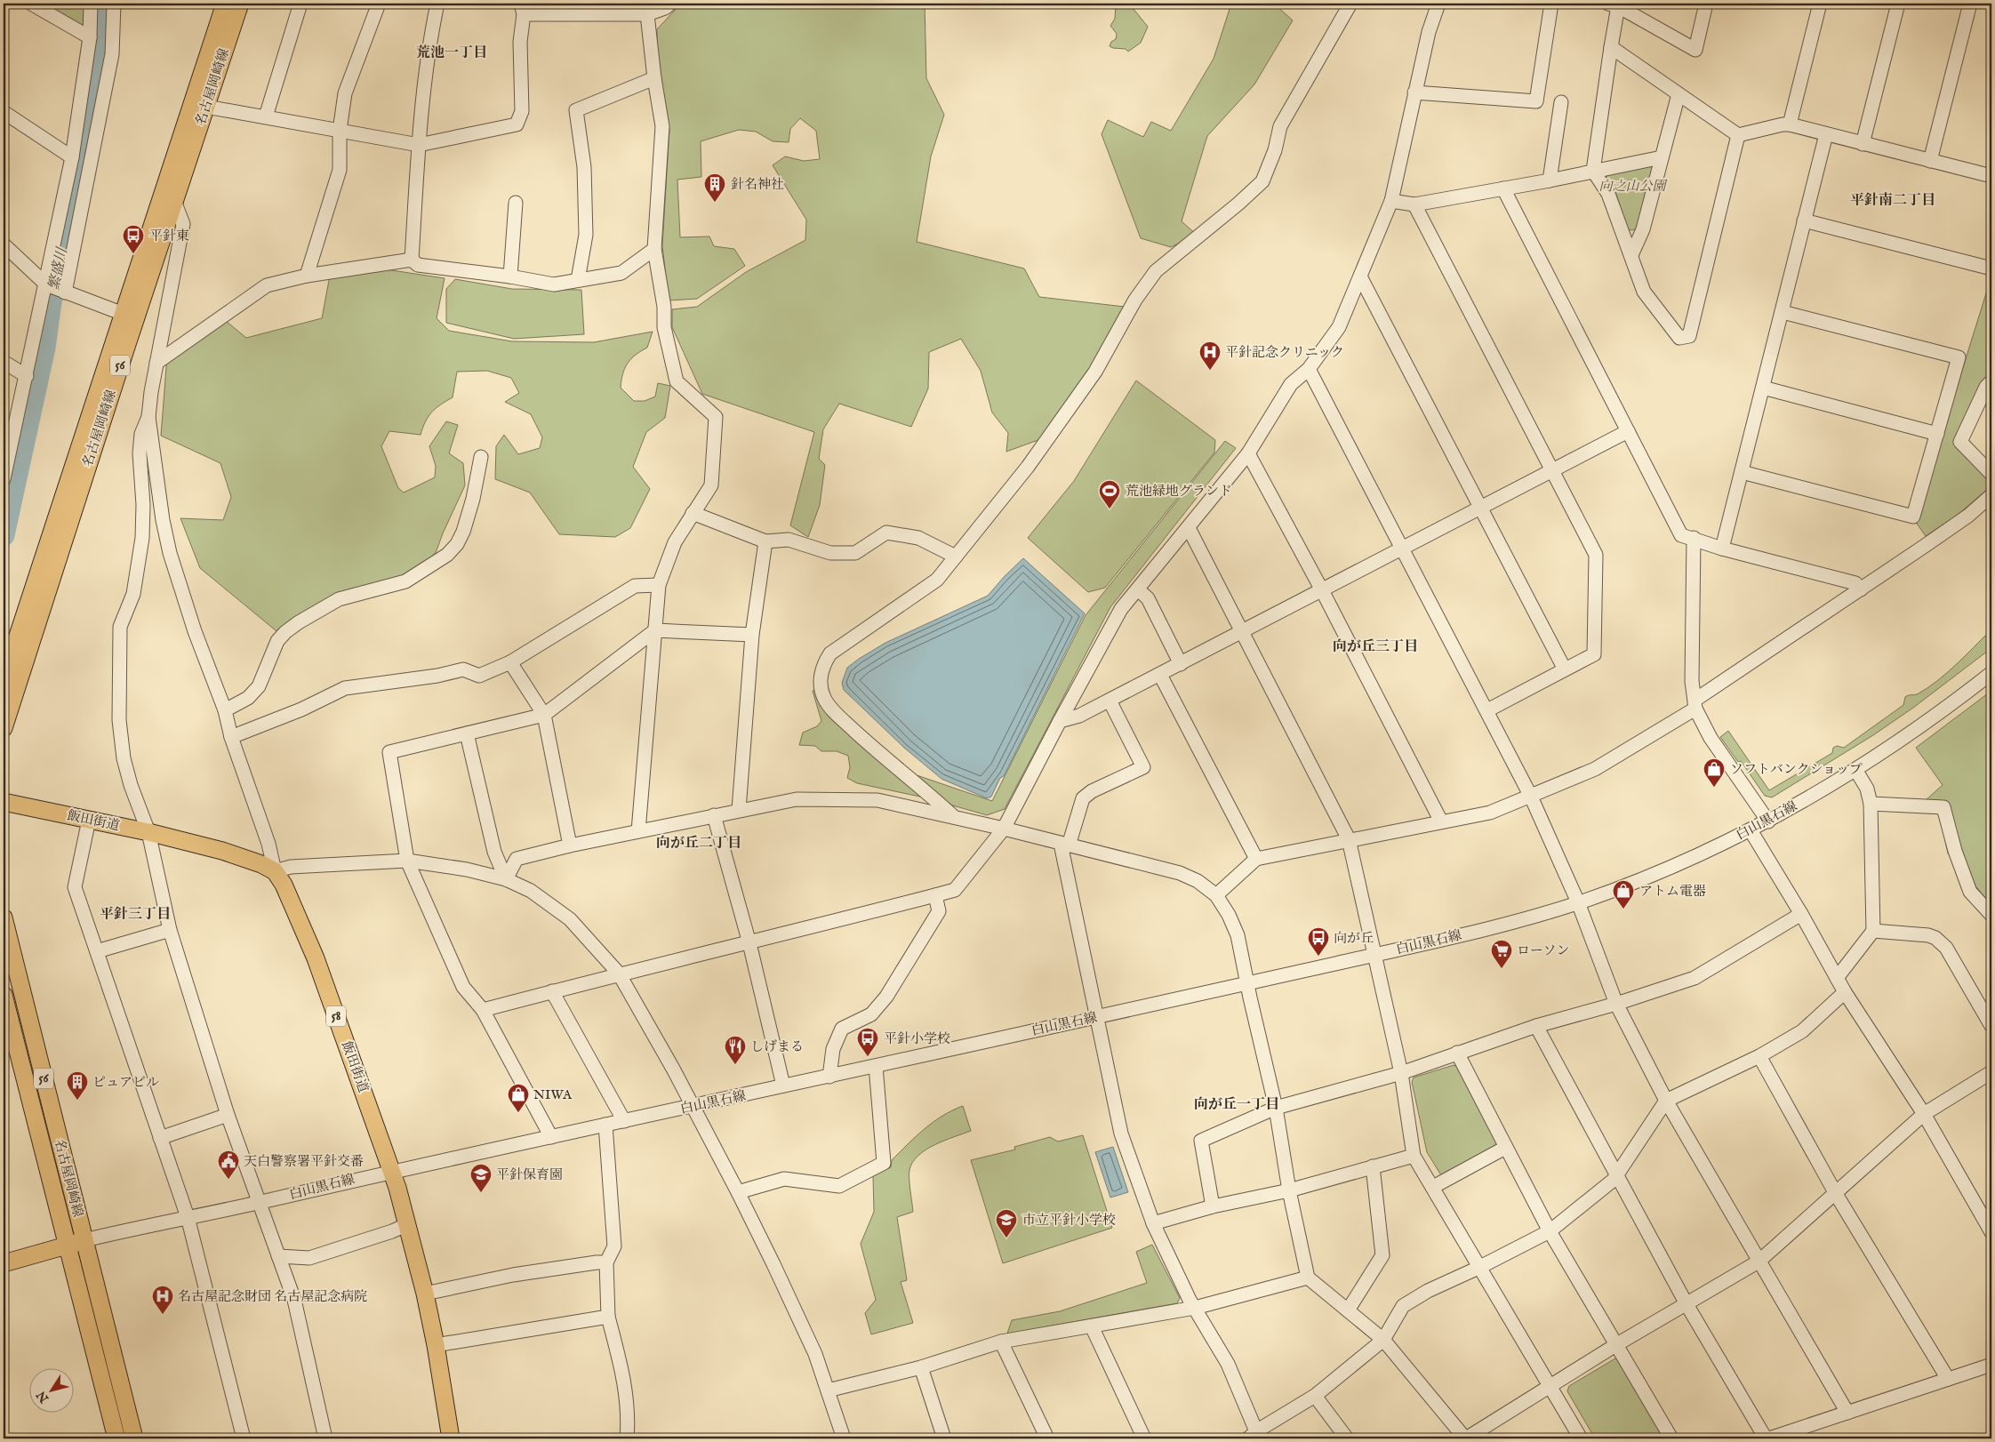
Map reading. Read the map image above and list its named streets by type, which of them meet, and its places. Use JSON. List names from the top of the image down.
{
  "streets": {
    "main road": [
      "名古屋岡崎線",
      "56",
      "飯田街道",
      "58"
    ],
    "street": ["白山黒石線"]
  },
  "crossings": [
    ["名古屋岡崎線", "白山黒石線"],
    ["飯田街道", "白山黒石線"]
  ],
  "districts": [
    "荒池一丁目",
    "平針南二丁目",
    "向が丘三丁目",
    "向が丘二丁目",
    "平針三丁目",
    "向が丘一丁目"
  ],
  "water": ["繁盛川"],
  "parks": ["向之山公園"],
  "places": {
    "building": ["針名神社", "ピュアビル"],
    "bus stop": ["平針東", "向が丘", "平針小学校"],
    "hospital": ["平針記念クリニック", "名古屋記念財団 名古屋記念病院"],
    "sports": ["荒池緑地グランド"],
    "shop": ["ソフトバンクショップ", "アトム電器", "NIWA"],
    "supermarket": ["ローソン"],
    "restaurant": ["しげまる"],
    "public building": ["天白警察署平針交番"],
    "school or university": ["平針保育園", "市立平針小学校"]
  },
  "north": "bottom left"
}
